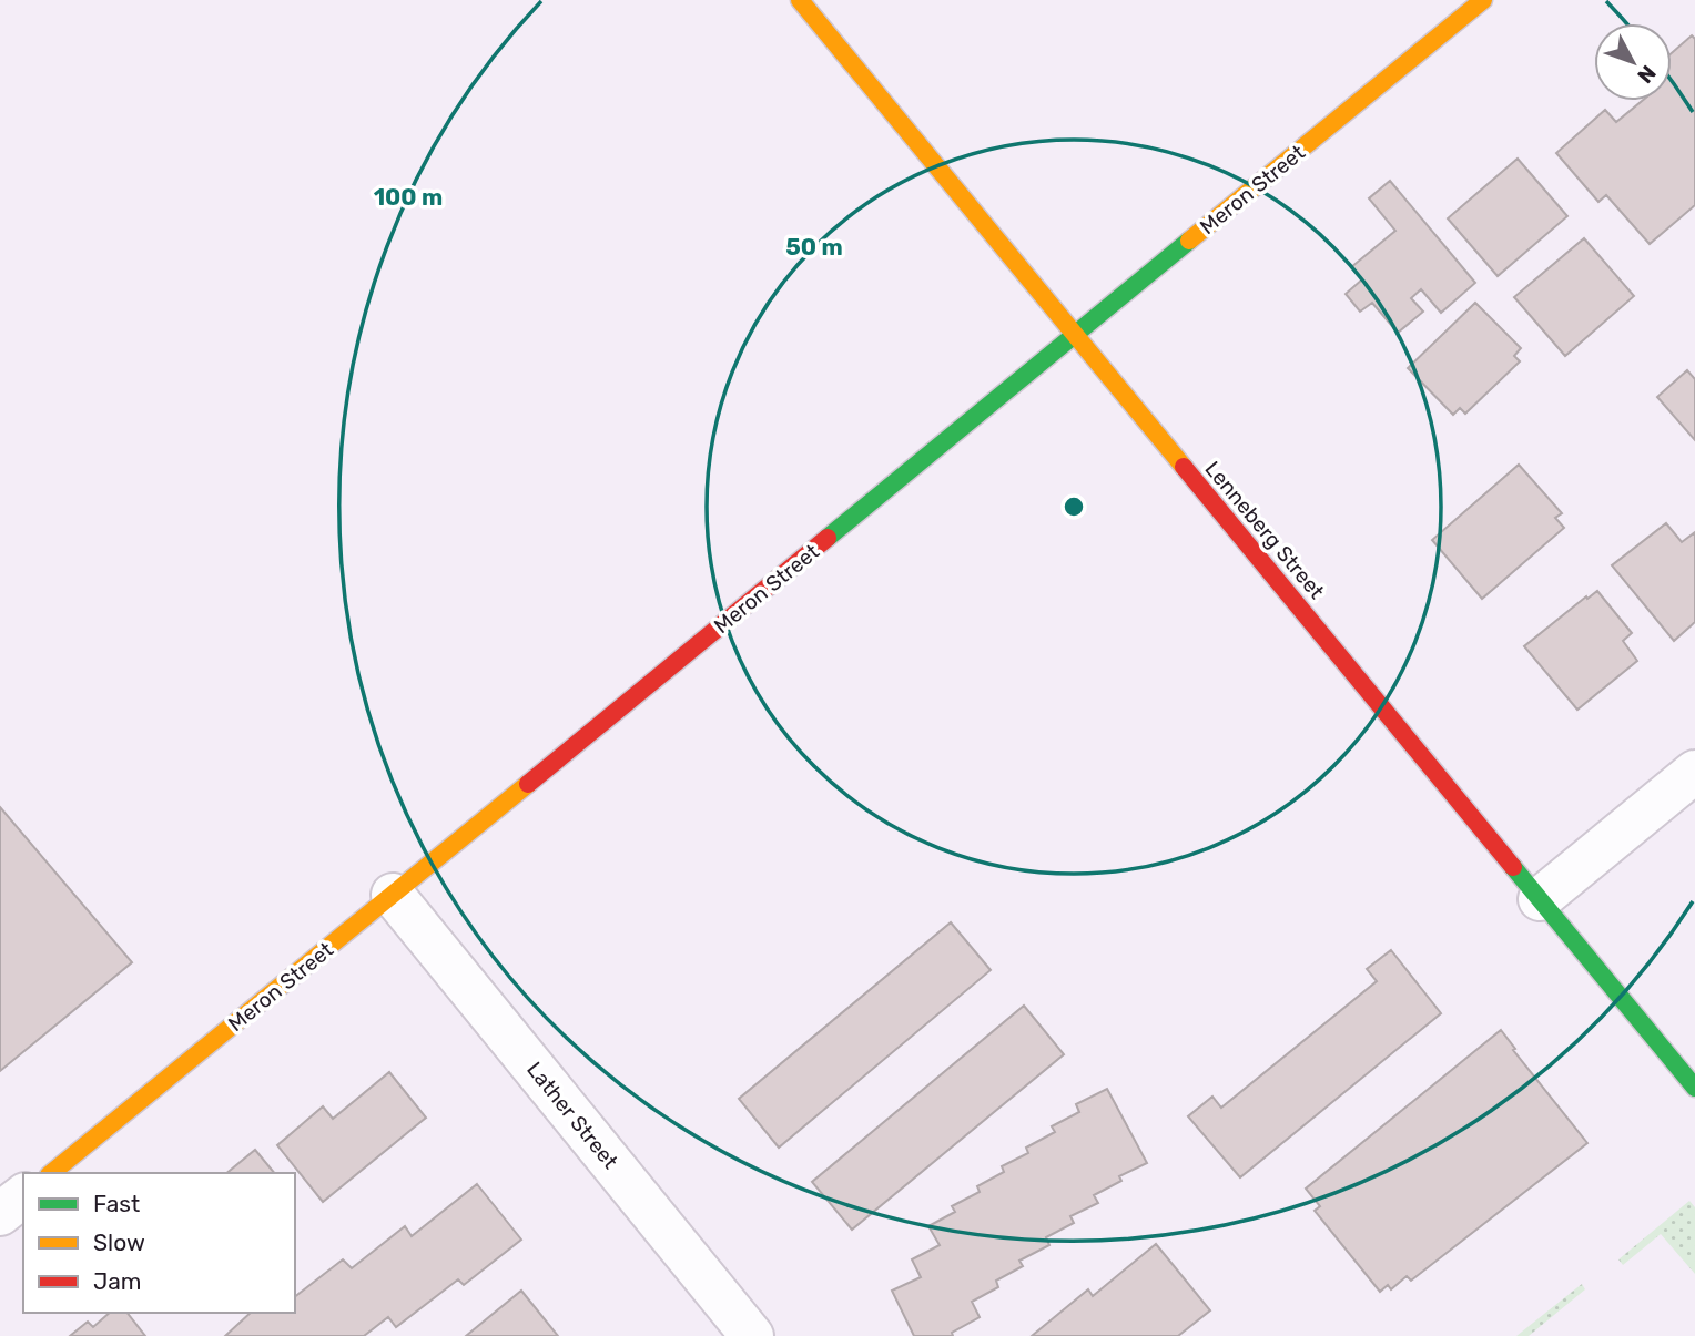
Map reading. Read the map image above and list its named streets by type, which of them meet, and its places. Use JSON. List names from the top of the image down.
{
  "streets": {
    "street": ["Meron Street", "Lenneberg Street", "Lather Street"]
  },
  "crossings": [
    ["Meron Street", "Lenneberg Street"],
    ["Meron Street", "Lather Street"]
  ],
  "legend": ["Fast", "Slow", "Jam"],
  "north": "bottom right",
  "rings": ["100 m", "50 m"]
}
